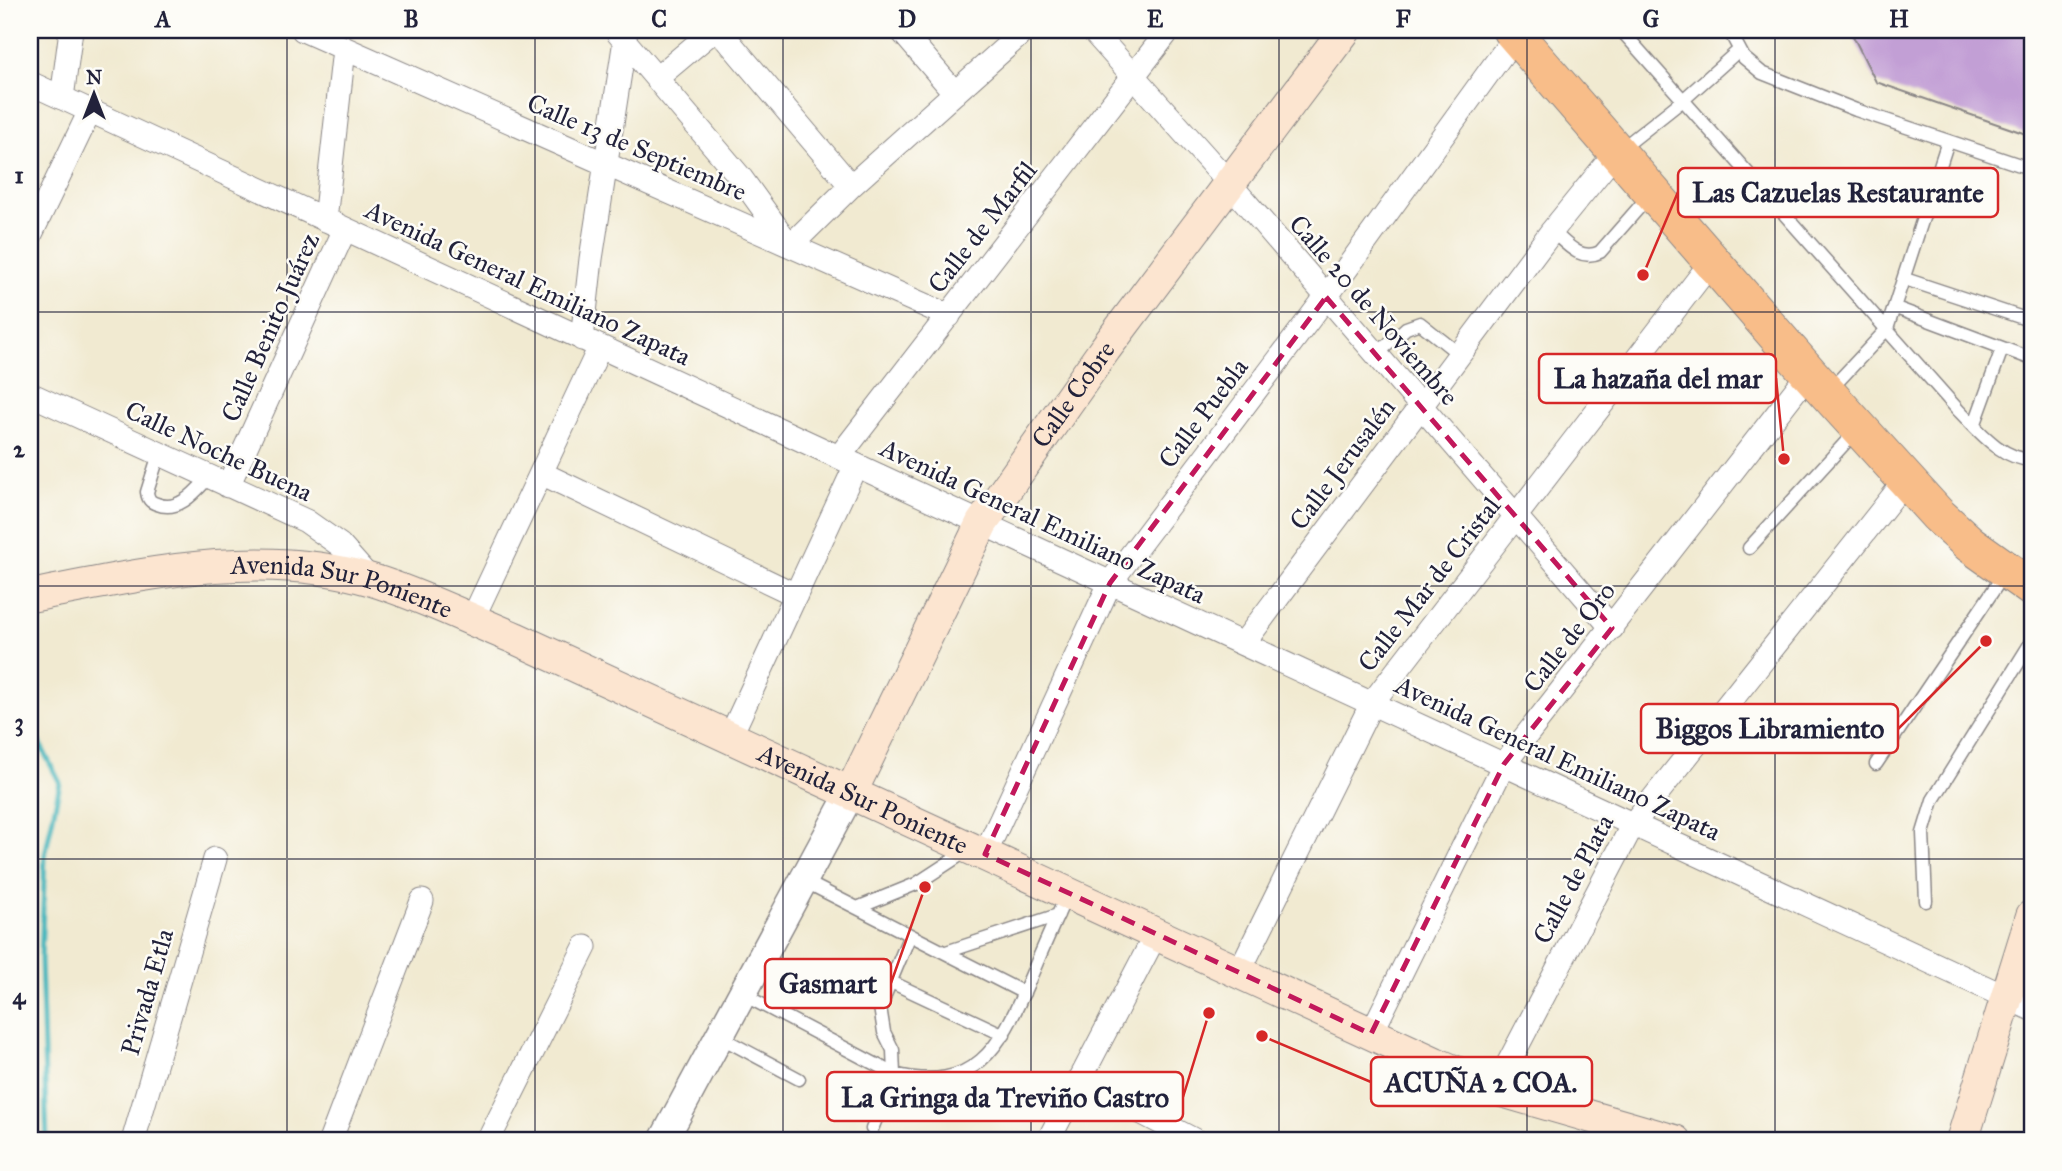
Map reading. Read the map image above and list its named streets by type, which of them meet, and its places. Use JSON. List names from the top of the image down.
{
  "streets": {
    "main road": ["Calle Cobre", "Avenida Sur Poniente"],
    "street": [
      "Calle 13 de Septiembre",
      "Calle de Marfil",
      "Avenida General Emiliano Zapata",
      "Calle 20 de Noviembre",
      "Calle Benito Juárez",
      "Calle Puebla",
      "Calle Noche Buena",
      "Calle Jerusalén",
      "Calle Mar de Cristal",
      "Calle de Oro",
      "Calle de Plata",
      "Privada Etla"
    ]
  },
  "crossings": [
    ["Calle 13 de Septiembre", "Calle de Marfil"],
    ["Calle 13 de Septiembre", "Calle Benito Juárez"],
    ["Calle de Marfil", "Avenida General Emiliano Zapata"],
    ["Calle de Marfil", "Calle 20 de Noviembre"],
    ["Calle de Marfil", "Avenida Sur Poniente"],
    ["Avenida General Emiliano Zapata", "Calle Benito Juárez"],
    ["Avenida General Emiliano Zapata", "Calle Cobre"],
    ["Avenida General Emiliano Zapata", "Calle Puebla"],
    ["Avenida General Emiliano Zapata", "Calle Jerusalén"],
    ["Avenida General Emiliano Zapata", "Calle Mar de Cristal"],
    ["Avenida General Emiliano Zapata", "Calle de Oro"],
    ["Avenida General Emiliano Zapata", "Calle de Plata"],
    ["Calle 20 de Noviembre", "Calle Cobre"],
    ["Calle 20 de Noviembre", "Calle Puebla"],
    ["Calle 20 de Noviembre", "Calle Jerusalén"],
    ["Calle 20 de Noviembre", "Calle Mar de Cristal"],
    ["Calle 20 de Noviembre", "Calle de Oro"],
    ["Calle Benito Juárez", "Calle Noche Buena"],
    ["Calle Cobre", "Avenida Sur Poniente"],
    ["Calle Puebla", "Avenida Sur Poniente"],
    ["Calle Noche Buena", "Avenida Sur Poniente"],
    ["Calle Mar de Cristal", "Avenida Sur Poniente"],
    ["Avenida Sur Poniente", "Calle de Oro"],
    ["Avenida Sur Poniente", "Calle de Plata"]
  ],
  "places": [
    "Las Cazuelas Restaurante",
    "La hazaña del mar",
    "Biggos Libramiento",
    "Gasmart",
    "La Gringa da Treviño Castro",
    "ACUÑA 2 COA."
  ],
  "north": "top",
  "grid": {
    "columns": [
      "A",
      "B",
      "C",
      "D",
      "E",
      "F",
      "G",
      "H"
    ],
    "rows": [
      "1",
      "2",
      "3",
      "4"
    ]
  }
}
